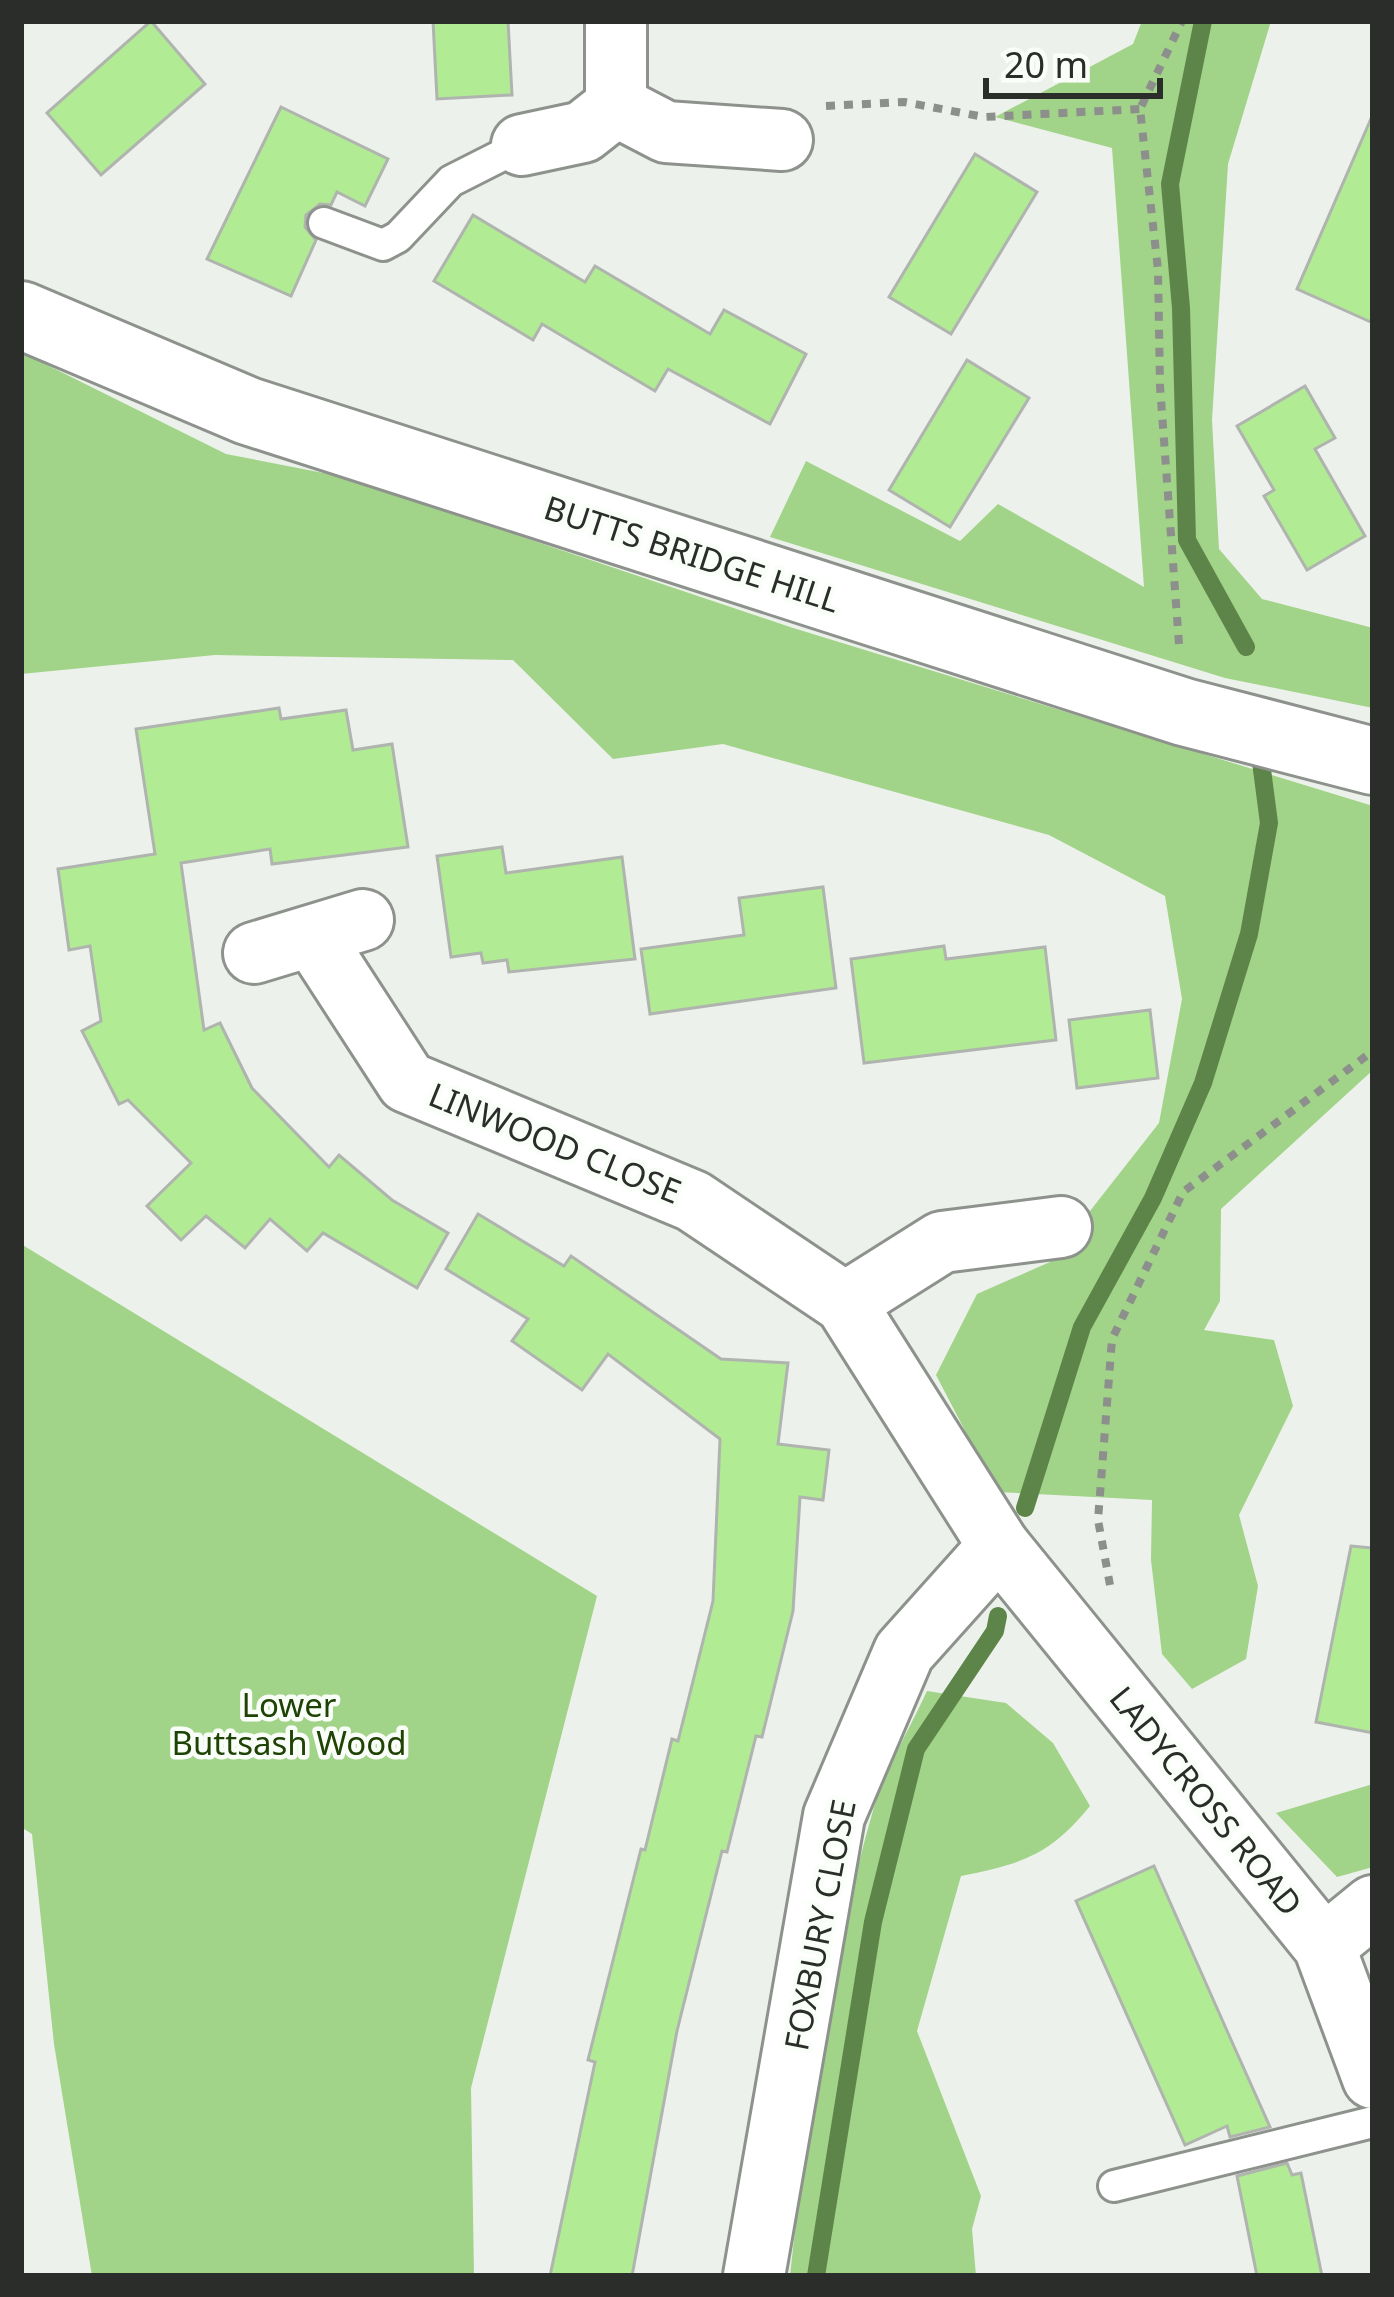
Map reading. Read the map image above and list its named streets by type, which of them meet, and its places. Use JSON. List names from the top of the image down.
{
  "streets": {
    "street": [
      "BUTTS BRIDGE HILL",
      "LINWOOD CLOSE",
      "LADYCROSS ROAD",
      "FOXBURY CLOSE"
    ]
  },
  "crossings": [
    ["LINWOOD CLOSE", "LADYCROSS ROAD"],
    ["LINWOOD CLOSE", "FOXBURY CLOSE"],
    ["LADYCROSS ROAD", "FOXBURY CLOSE"]
  ],
  "parks": ["Lower Buttsash Wood"],
  "scale_bar": "20 m"
}
